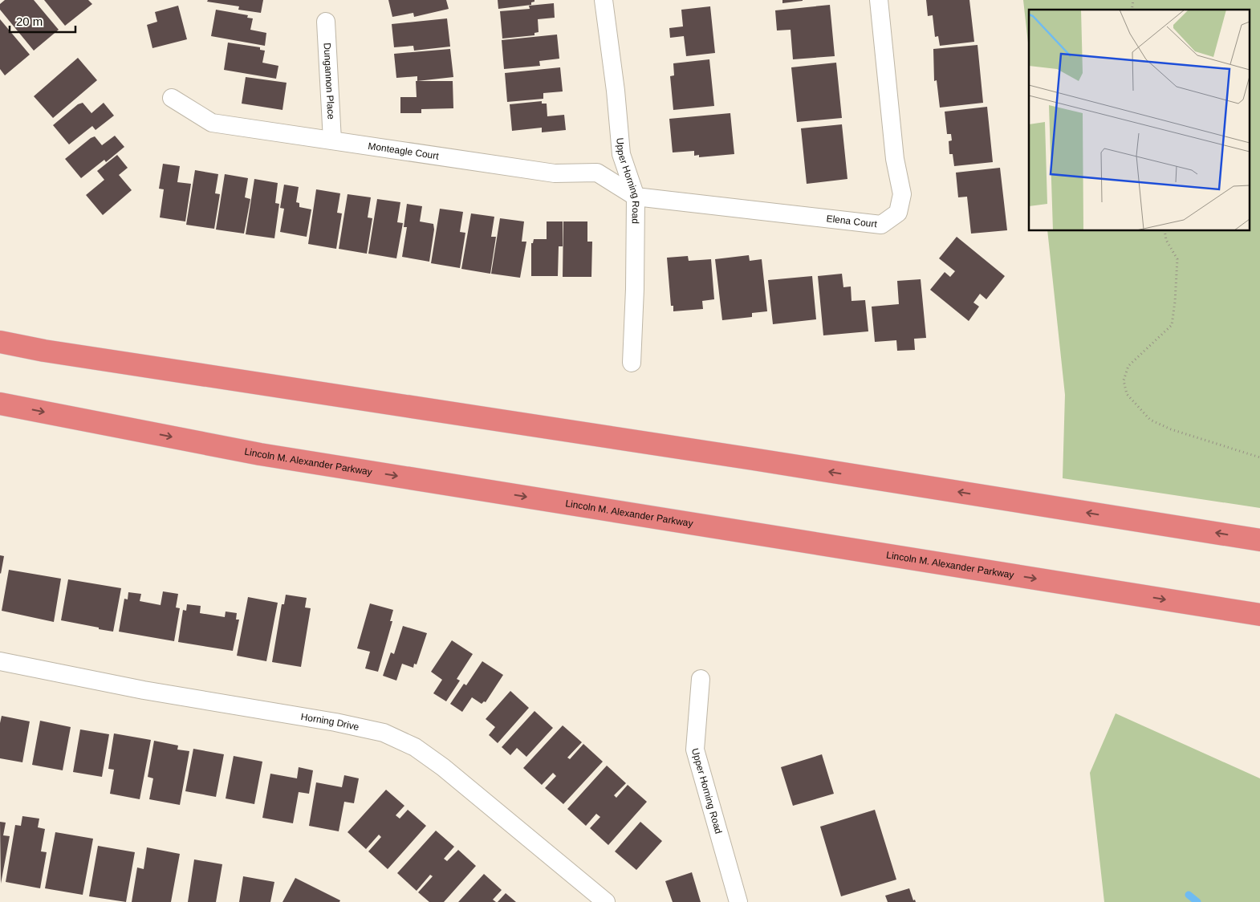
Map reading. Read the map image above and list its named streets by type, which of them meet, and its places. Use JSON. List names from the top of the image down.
{
  "streets": {
    "highway": ["Lincoln M. Alexander Parkway"],
    "street": [
      "Dungannon Place",
      "Monteagle Court",
      "Upper Horning Road",
      "Elena Court",
      "Horning Drive"
    ]
  },
  "crossings": [
    ["Dungannon Place", "Monteagle Court"],
    ["Monteagle Court", "Upper Horning Road"],
    ["Monteagle Court", "Elena Court"],
    ["Upper Horning Road", "Elena Court"]
  ],
  "scale_bar": "20 m"
}
